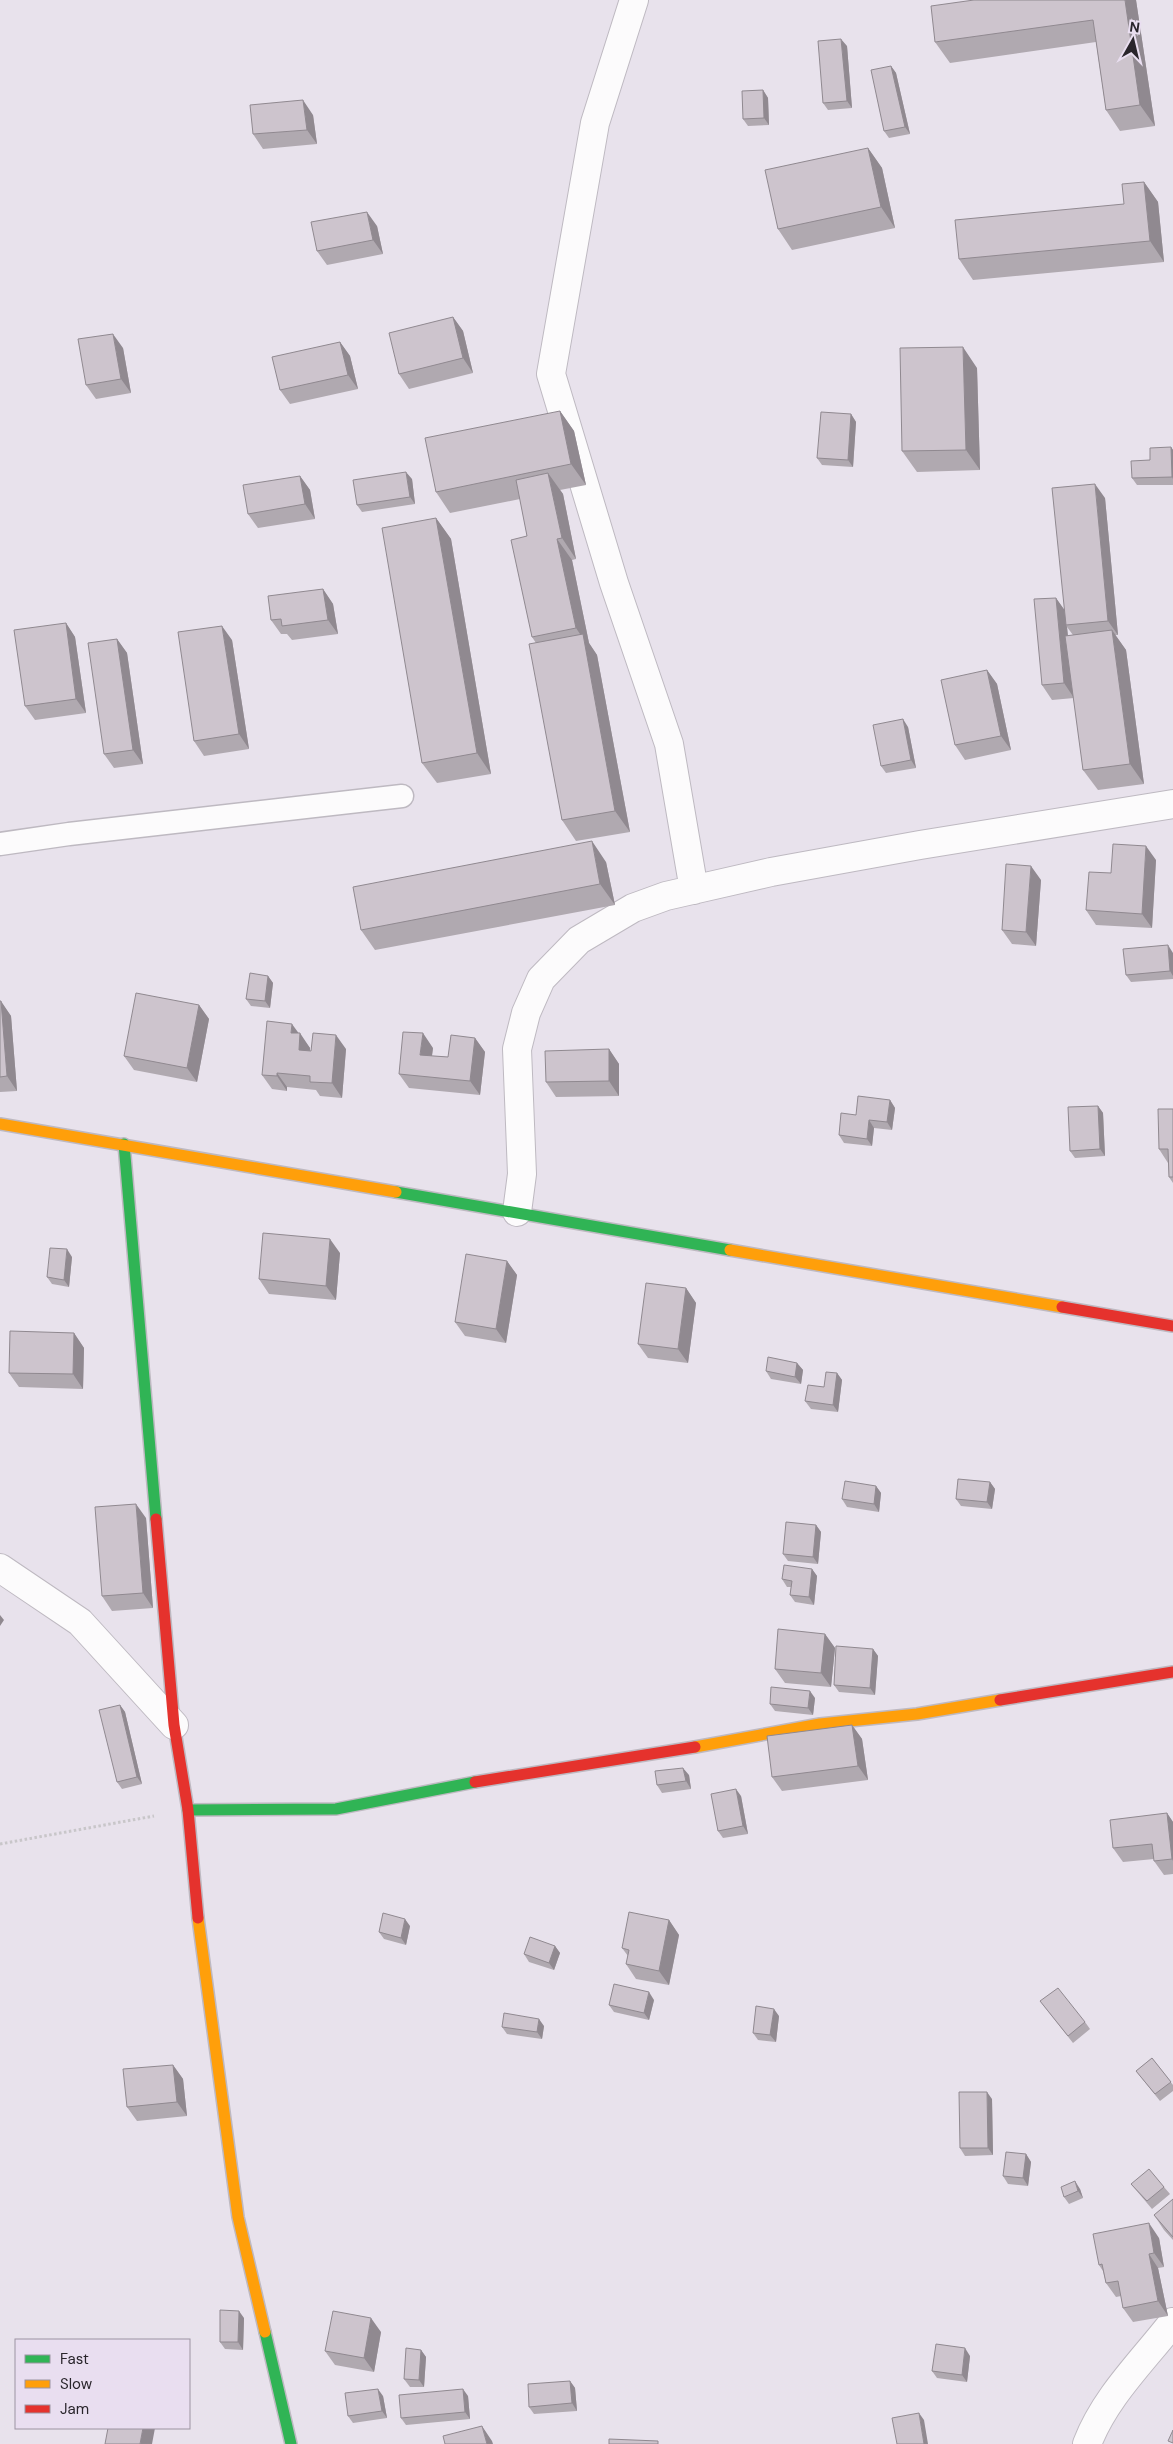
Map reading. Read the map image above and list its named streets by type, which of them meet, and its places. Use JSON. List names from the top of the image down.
{
  "legend": ["Fast", "Slow", "Jam"],
  "north": "top"
}
